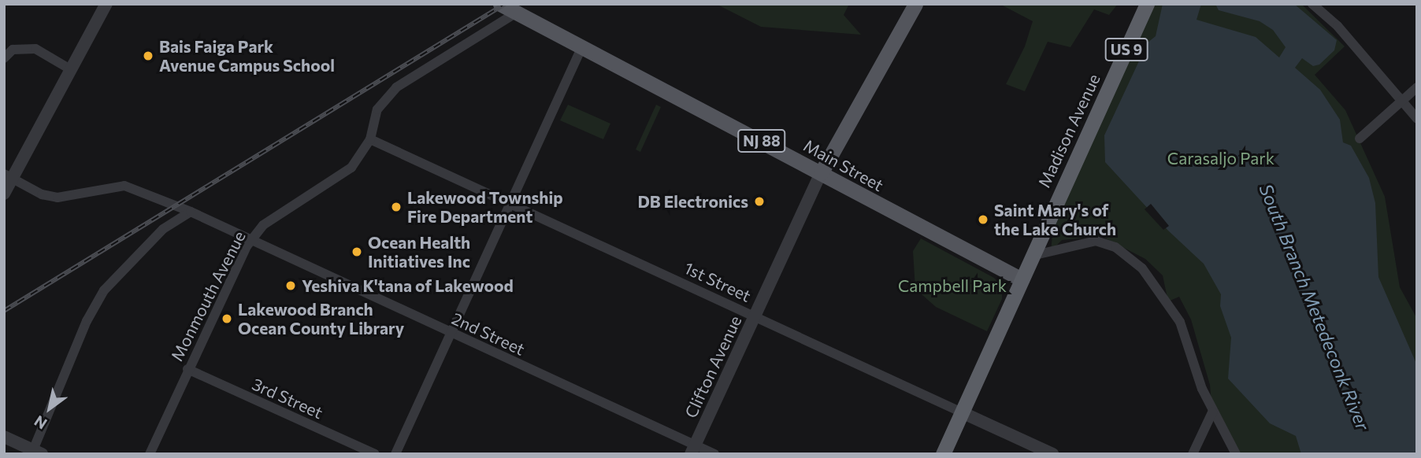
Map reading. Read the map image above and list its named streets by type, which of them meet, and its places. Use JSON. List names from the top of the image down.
{
  "streets": {
    "highway": ["US 9", "Madison Avenue"],
    "main road": ["NJ 88", "Main Street"],
    "street": [
      "1st Street",
      "Monmouth Avenue",
      "2nd Street",
      "Clifton Avenue",
      "3rd Street"
    ]
  },
  "crossings": [
    ["Madison Avenue", "Main Street"],
    ["Madison Avenue", "1st Street"],
    ["Main Street", "Monmouth Avenue"],
    ["Main Street", "Clifton Avenue"],
    ["1st Street", "Monmouth Avenue"],
    ["1st Street", "Clifton Avenue"],
    ["Monmouth Avenue", "2nd Street"],
    ["Monmouth Avenue", "3rd Street"],
    ["2nd Street", "Clifton Avenue"]
  ],
  "water": ["South Branch Metedeconk River"],
  "parks": ["Carasaljo Park", "Campbell Park"],
  "places": [
    "Bais Faiga Park Avenue Campus School",
    "DB Electronics",
    "Lakewood Township Fire Department",
    "Saint Mary's of the Lake Church",
    "Ocean Health Initiatives Inc",
    "Yeshiva K'tana of Lakewood",
    "Lakewood Branch Ocean County Library"
  ],
  "north": "bottom left"
}
